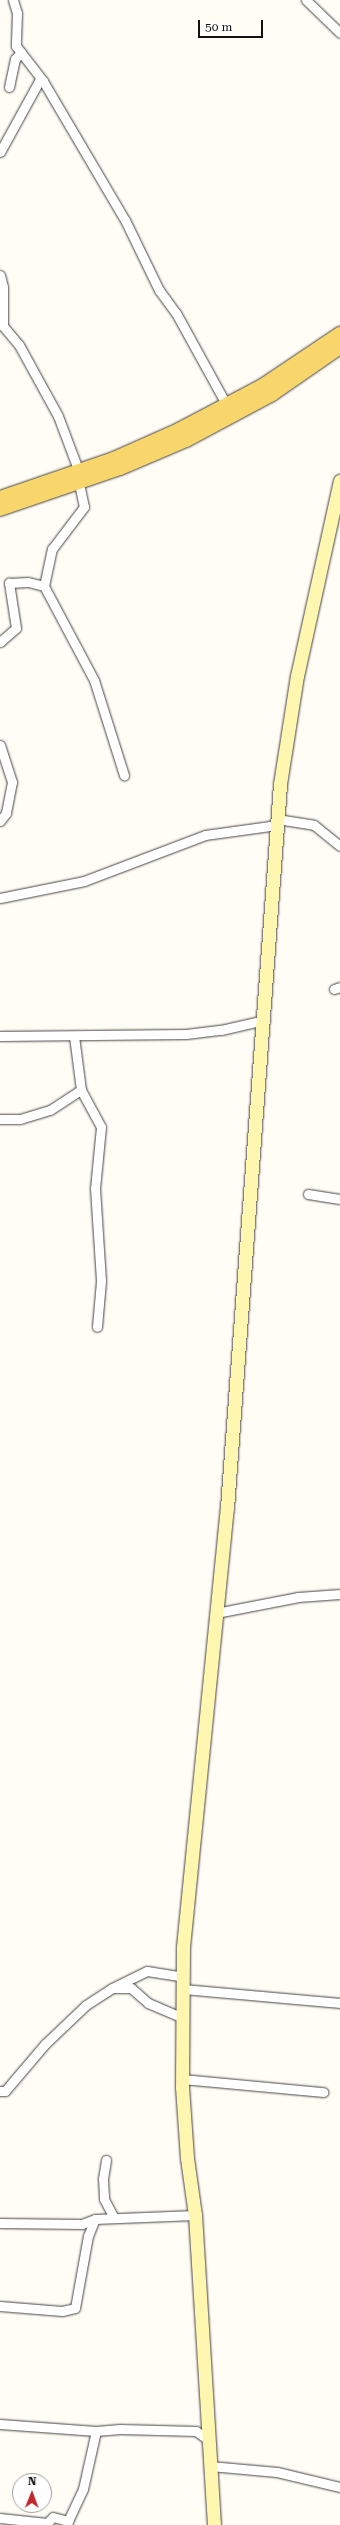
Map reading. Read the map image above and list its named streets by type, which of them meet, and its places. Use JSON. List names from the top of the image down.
{
  "scale_bar": "50 m",
  "north": "top"
}
